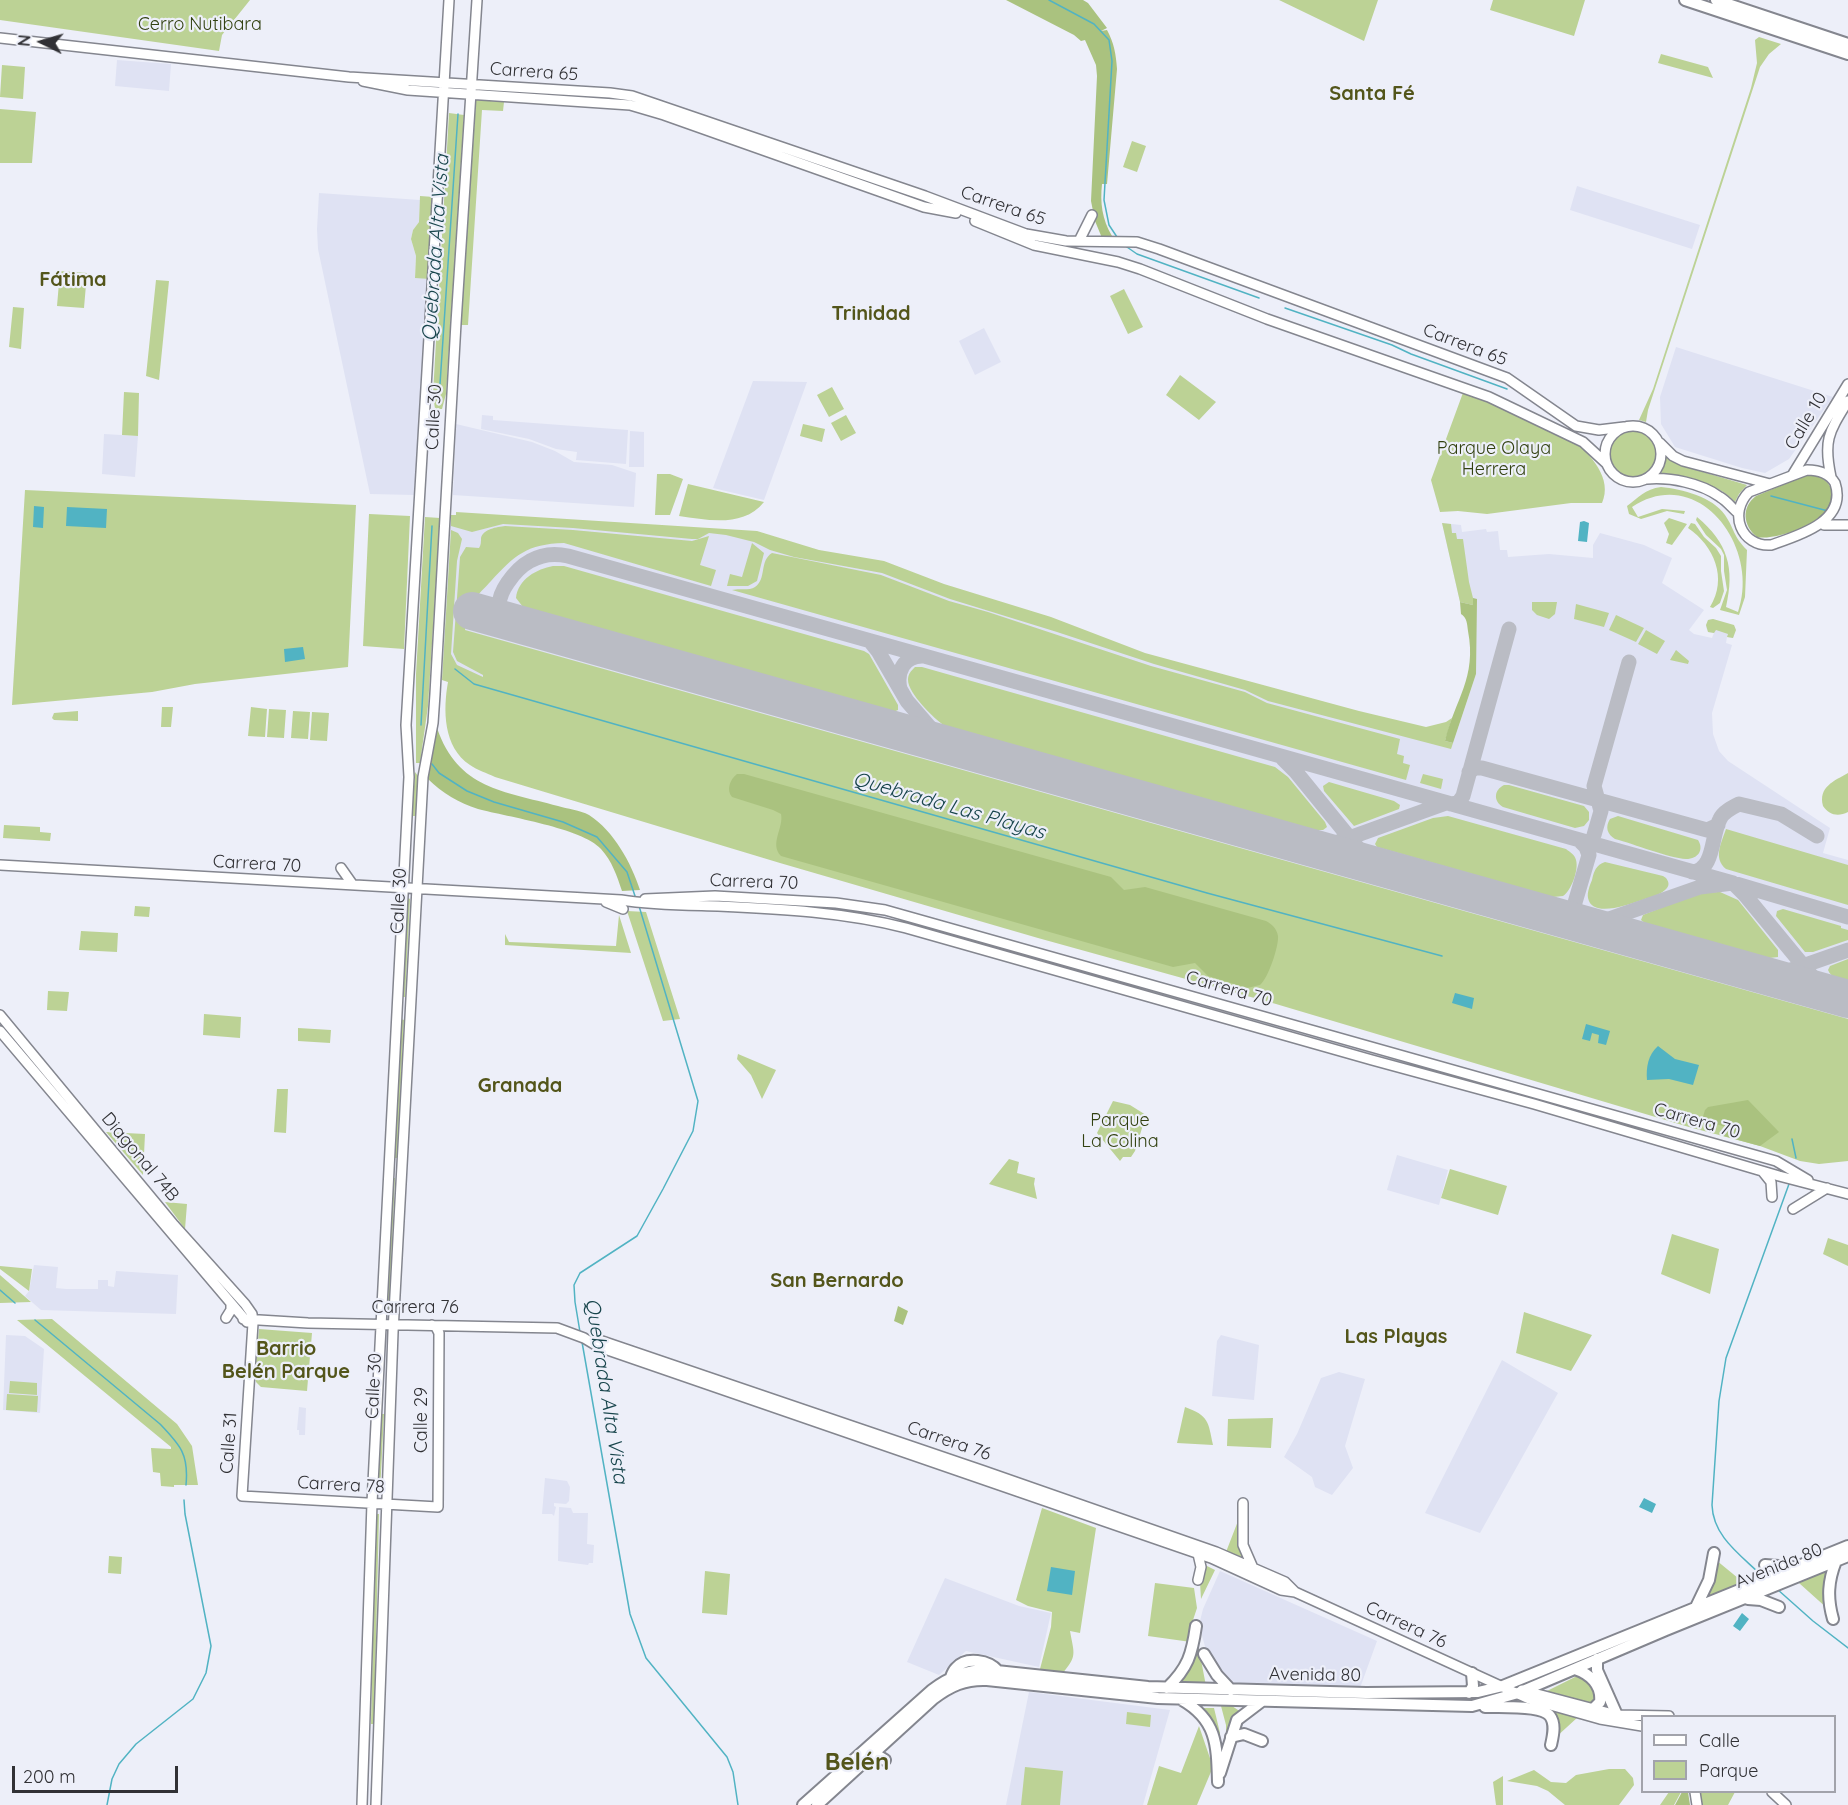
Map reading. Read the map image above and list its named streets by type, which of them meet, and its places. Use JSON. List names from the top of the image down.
{
  "streets": {
    "main road": [
      "Carrera 65",
      "Calle 30",
      "Calle 10",
      "Carrera 70",
      "Diagonal 74B",
      "Carrera 76",
      "Calle 29",
      "Calle 31",
      "Carrera 78",
      "Avenida 80"
    ]
  },
  "crossings": [
    ["Carrera 65", "Calle 30"],
    ["Calle 30", "Carrera 70"],
    ["Calle 30", "Carrera 76"],
    ["Calle 30", "Carrera 78"],
    ["Diagonal 74B", "Carrera 76"],
    ["Diagonal 74B", "Calle 31"],
    ["Carrera 76", "Calle 29"],
    ["Carrera 76", "Calle 31"],
    ["Carrera 76", "Avenida 80"],
    ["Calle 29", "Carrera 78"],
    ["Calle 31", "Carrera 78"]
  ],
  "districts": [
    "Santa Fé",
    "Fátima",
    "Trinidad",
    "Granada",
    "San Bernardo",
    "Las Playas",
    "Barrio Belén Parque",
    "Belén"
  ],
  "water": ["Quebrada Alta Vista", "Quebrada Las Playas"],
  "parks": ["Cerro Nutibara", "Parque Olaya Herrera", "Parque La Colina"],
  "legend": ["Calle", "Parque"],
  "scale_bar": "200 m",
  "north": "left"
}
